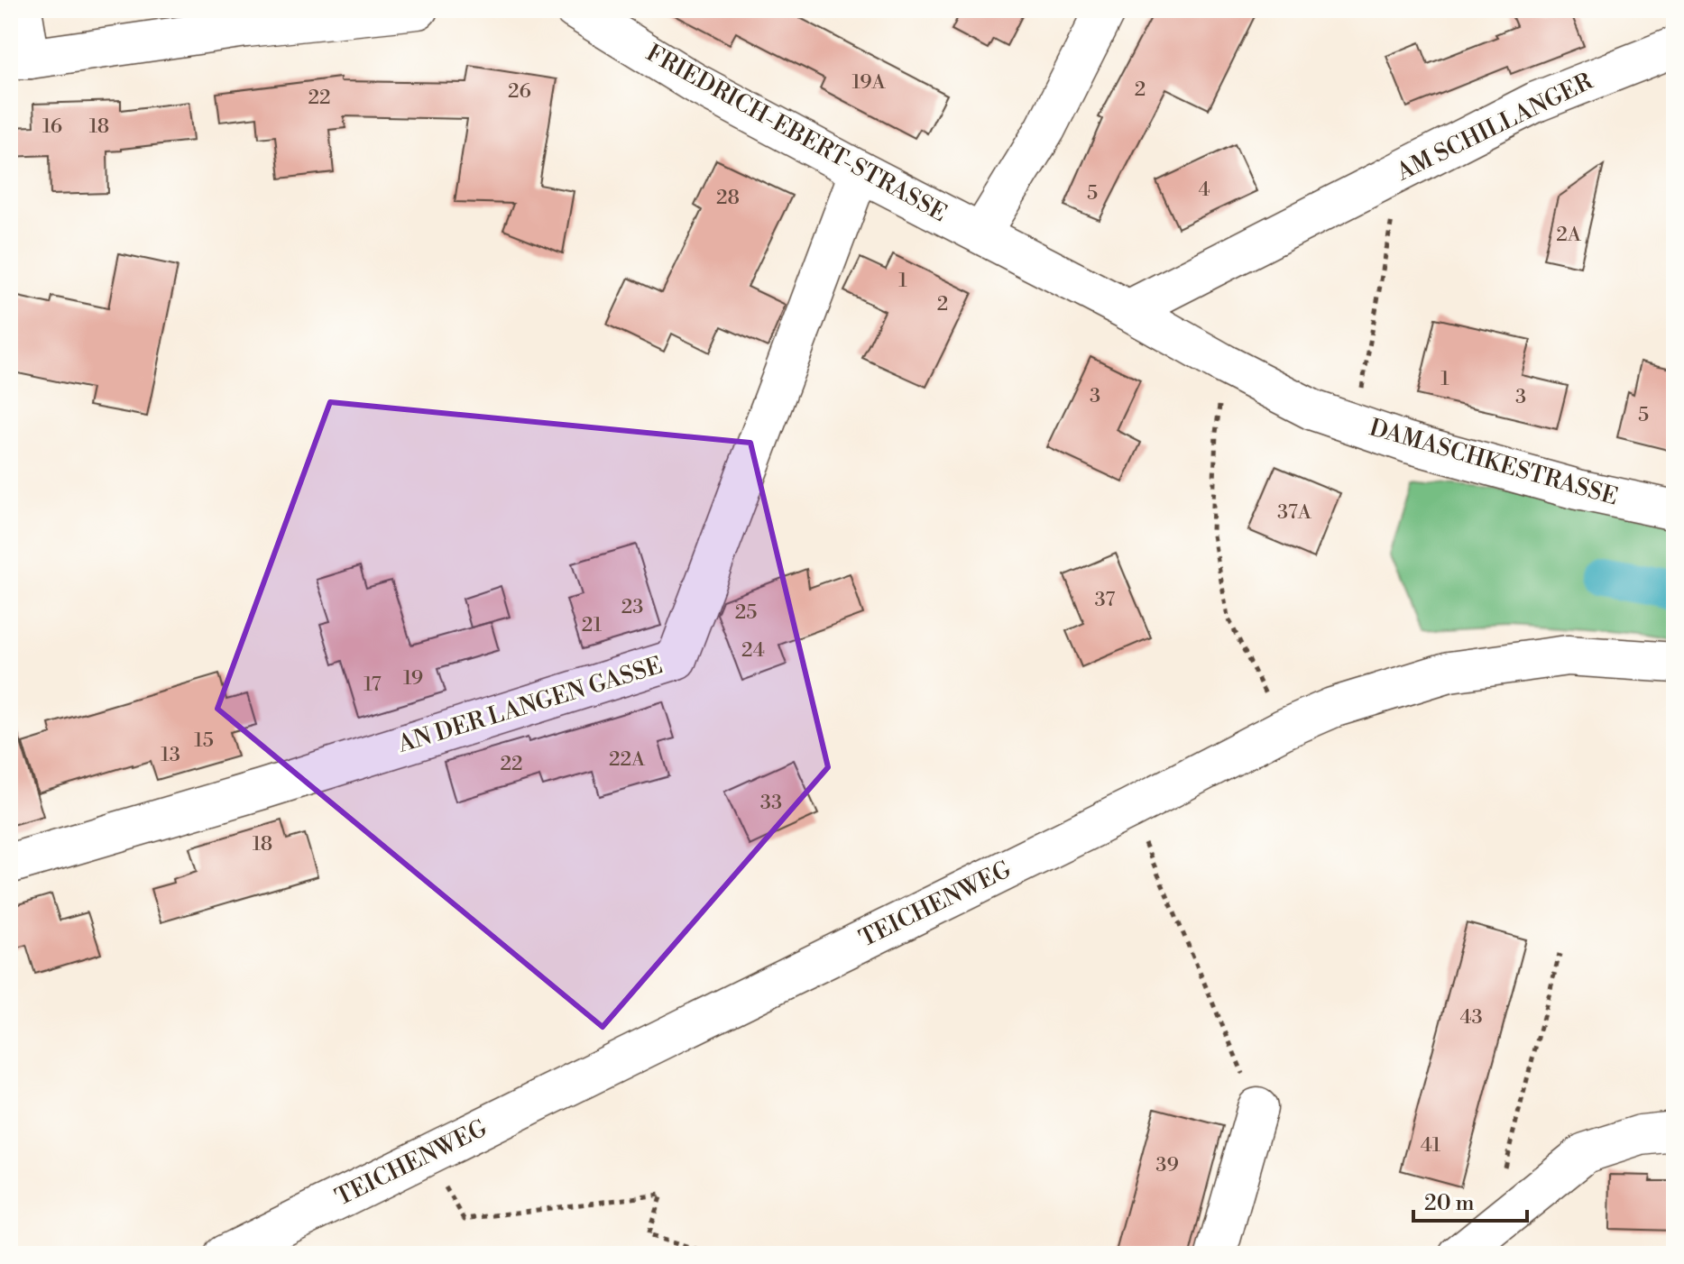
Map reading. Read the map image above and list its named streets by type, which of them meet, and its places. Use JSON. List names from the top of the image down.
{
  "streets": {
    "street": [
      "AM SCHILLANGER",
      "FRIEDRICH-EBERT-STRASSE",
      "DAMASCHKESTRASSE",
      "AN DER LANGEN GASSE",
      "TEICHENWEG"
    ]
  },
  "crossings": [
    ["AM SCHILLANGER", "FRIEDRICH-EBERT-STRASSE"],
    ["AM SCHILLANGER", "DAMASCHKESTRASSE"],
    ["FRIEDRICH-EBERT-STRASSE", "DAMASCHKESTRASSE"],
    ["FRIEDRICH-EBERT-STRASSE", "AN DER LANGEN GASSE"]
  ],
  "house_numbers": [
    "19A",
    "2",
    "26",
    "22",
    "16",
    "18",
    "4",
    "5",
    "28",
    "2A",
    "1",
    "2",
    "1",
    "3",
    "3",
    "5",
    "37A",
    "37",
    "23",
    "25",
    "21",
    "24",
    "19",
    "17",
    "15",
    "13",
    "22A",
    "22",
    "33",
    "18",
    "43",
    "41",
    "39"
  ],
  "scale_bar": "20 m"
}
